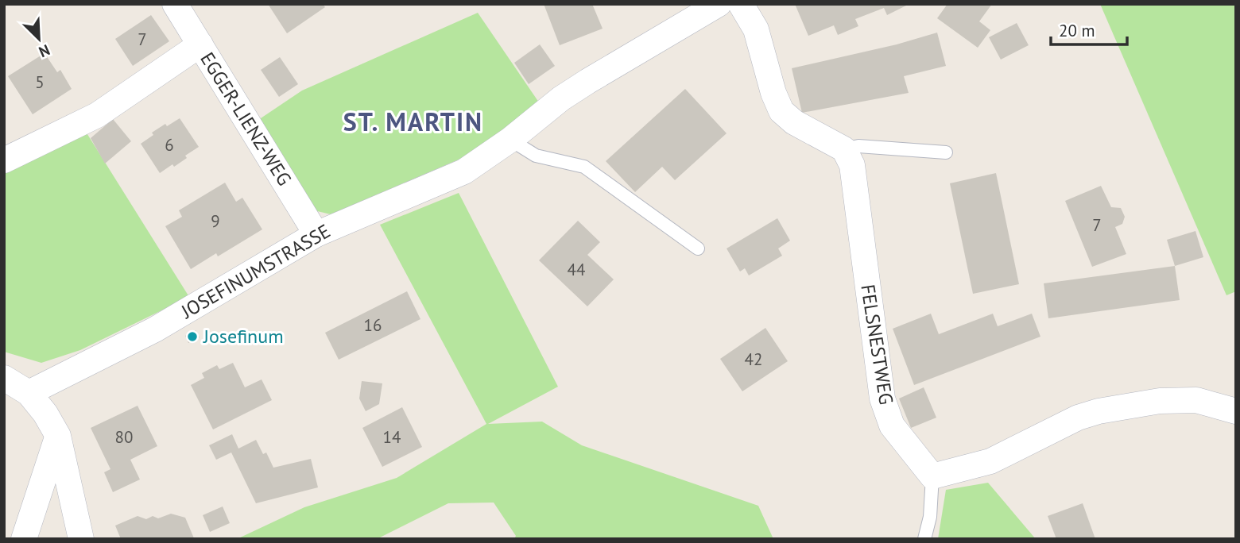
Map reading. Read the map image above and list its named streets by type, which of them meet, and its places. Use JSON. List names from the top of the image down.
{
  "streets": {
    "street": ["EGGER-LIENZ-WEG", "JOSEFINUMSTRASSE", "FELSNESTWEG"]
  },
  "crossings": [
    ["EGGER-LIENZ-WEG", "JOSEFINUMSTRASSE"]
  ],
  "districts": ["ST. MARTIN"],
  "places": ["Josefinum"],
  "house_numbers": [
    "7",
    "5",
    "6",
    "9",
    "7",
    "44",
    "16",
    "42",
    "80",
    "14"
  ],
  "scale_bar": "20 m",
  "north": "bottom right"
}
